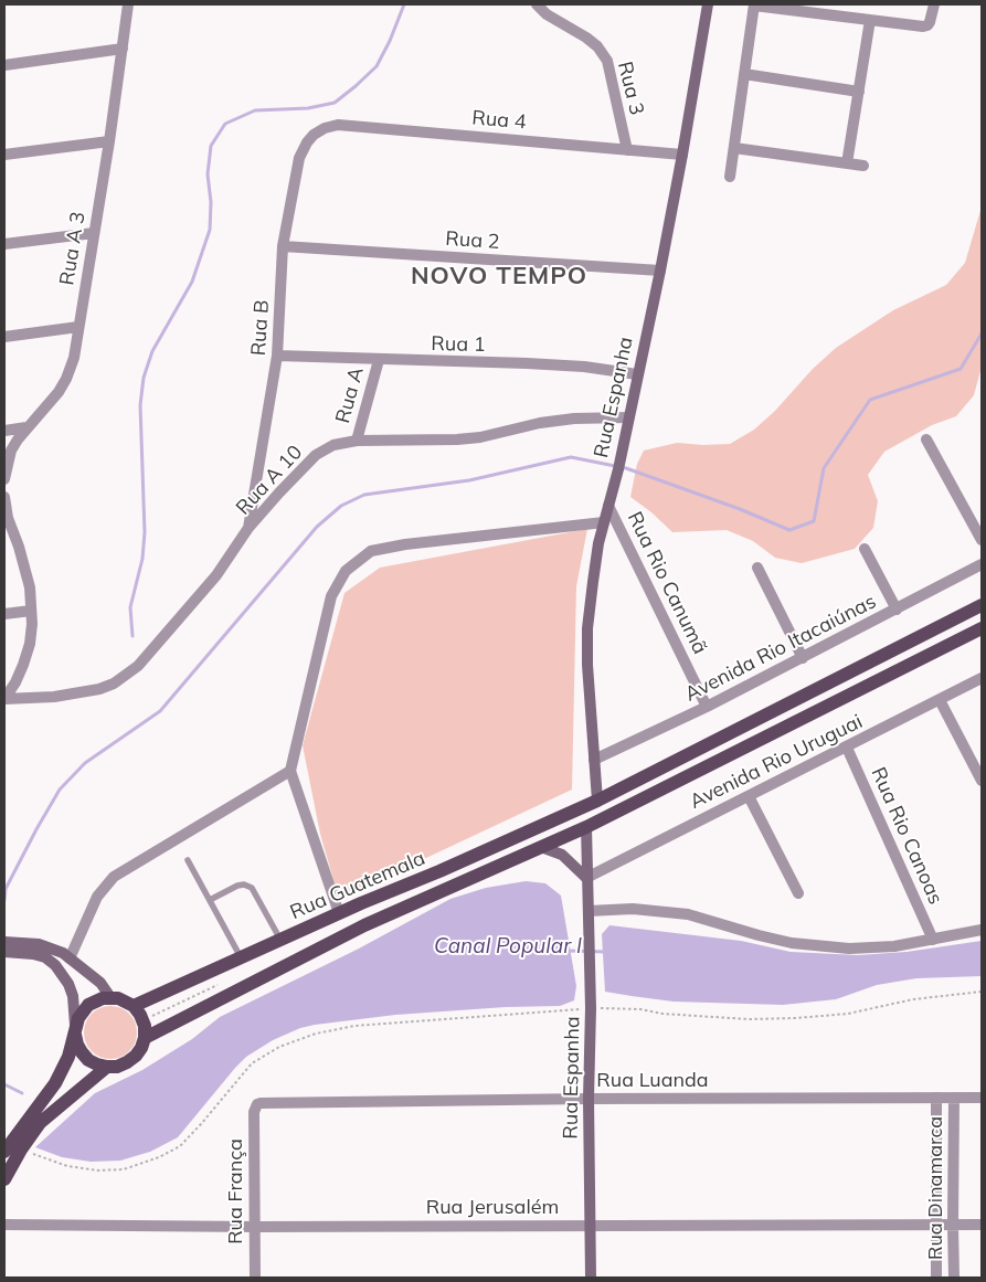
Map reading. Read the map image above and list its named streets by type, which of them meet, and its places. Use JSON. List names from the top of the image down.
{
  "streets": {
    "main road": ["Rua Guatemala"],
    "street": [
      "Rua 3",
      "Rua 4",
      "Rua 2",
      "Rua A 3",
      "Rua B",
      "Rua 1",
      "Rua A",
      "Rua Espanha",
      "Rua A 10",
      "Rua Rio Canumã",
      "Avenida Rio Itacaiúnas",
      "Avenida Rio Uruguai",
      "Rua Rio Canoas",
      "Rua Luanda",
      "Rua Dinamarca",
      "Rua França",
      "Rua Jerusalém"
    ]
  },
  "crossings": [
    ["Rua 3", "Rua 4"],
    ["Rua 4", "Rua B"],
    ["Rua 4", "Rua Espanha"],
    ["Rua 2", "Rua B"],
    ["Rua 2", "Rua Espanha"],
    ["Rua B", "Rua 1"],
    ["Rua B", "Rua A 10"],
    ["Rua 1", "Rua A"],
    ["Rua 1", "Rua Espanha"],
    ["Rua A", "Rua A 10"],
    ["Rua Espanha", "Rua A 10"],
    ["Rua Espanha", "Rua Rio Canumã"],
    ["Rua Espanha", "Avenida Rio Itacaiúnas"],
    ["Rua Espanha", "Avenida Rio Uruguai"],
    ["Rua Espanha", "Rua Guatemala"],
    ["Rua Espanha", "Rua Luanda"],
    ["Rua Espanha", "Rua Jerusalém"],
    ["Rua Rio Canumã", "Avenida Rio Itacaiúnas"],
    ["Avenida Rio Uruguai", "Rua Rio Canoas"],
    ["Rua Luanda", "Rua Dinamarca"],
    ["Rua Luanda", "Rua França"],
    ["Rua Dinamarca", "Rua Jerusalém"],
    ["Rua França", "Rua Jerusalém"]
  ],
  "districts": ["NOVO TEMPO"],
  "water": ["Canal Popular I"]
}
